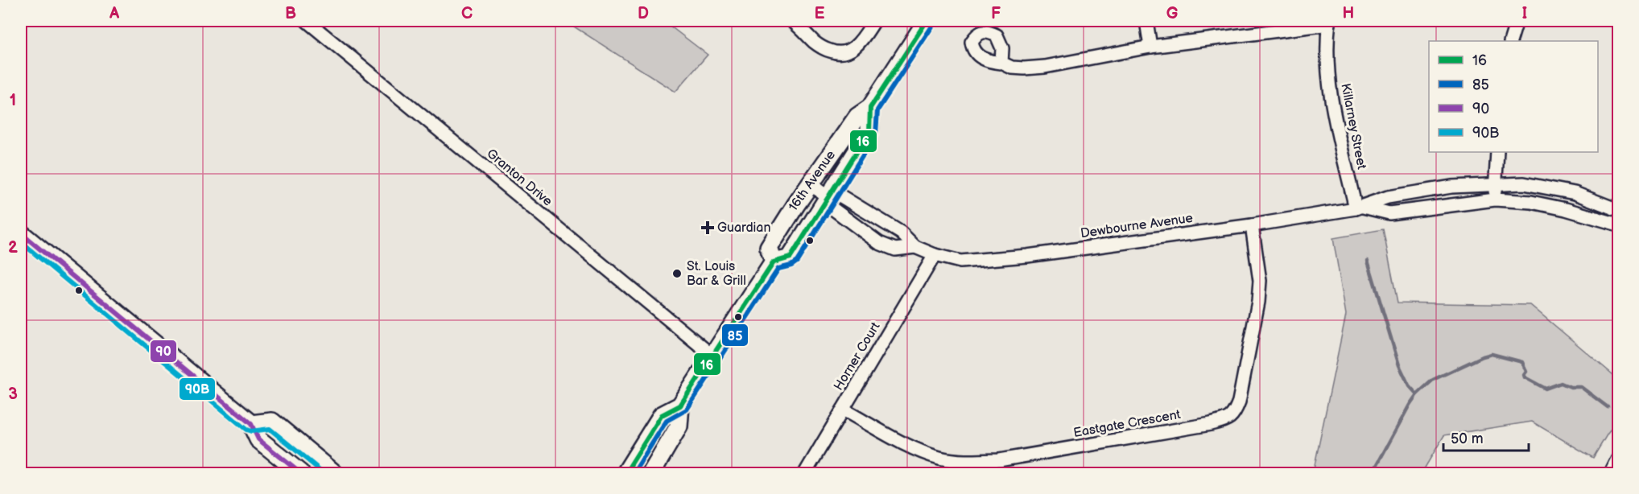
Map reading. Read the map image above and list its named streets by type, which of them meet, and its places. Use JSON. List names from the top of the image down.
{
  "streets": {
    "main road": ["16th Avenue"],
    "street": [
      "Killarney Street",
      "Granton Drive",
      "Dewbourne Avenue",
      "Horner Court",
      "Eastgate Crescent"
    ]
  },
  "crossings": [
    ["Killarney Street", "Dewbourne Avenue"],
    ["Granton Drive", "16th Avenue"],
    ["16th Avenue", "Dewbourne Avenue"],
    ["Dewbourne Avenue", "Horner Court"],
    ["Dewbourne Avenue", "Eastgate Crescent"],
    ["Horner Court", "Eastgate Crescent"]
  ],
  "places": {
    "health": ["Guardian"],
    "other": ["St. Louis Bar & Grill"]
  },
  "lines": [
    "transit line 16",
    "transit line 85",
    "transit line 90",
    "transit line 90B"
  ],
  "legend": [
    "16",
    "85",
    "90",
    "90B"
  ],
  "scale_bar": "50 m",
  "grid": {
    "columns": [
      "A",
      "B",
      "C",
      "D",
      "E",
      "F",
      "G",
      "H",
      "I"
    ],
    "rows": ["1", "2", "3"]
  }
}
